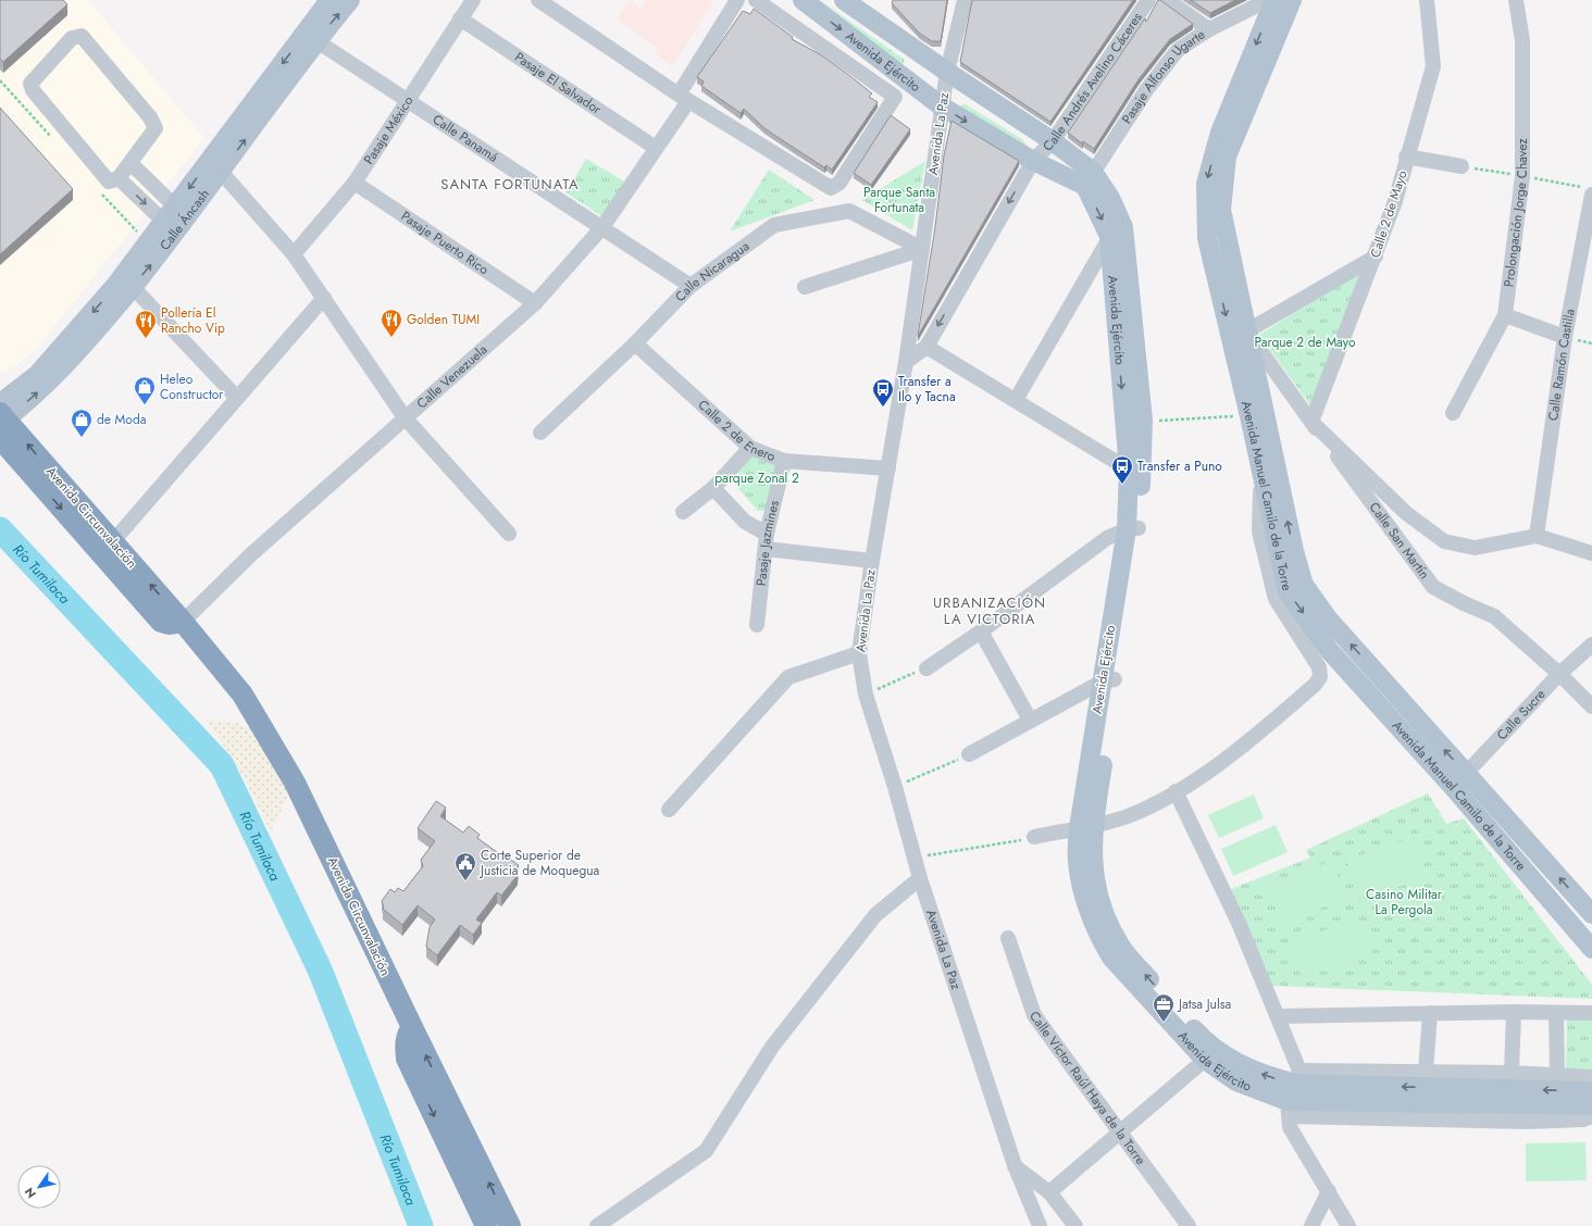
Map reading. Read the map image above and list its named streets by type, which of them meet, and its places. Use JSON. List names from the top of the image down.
{
  "streets": {
    "highway": ["Avenida Circunvalación"],
    "main road": ["Avenida Ejército", "Calle Áncash", "Avenida Manuel Camilo de la Torre"],
    "street": [
      "Pasaje Alfonso Ugarte",
      "Calle Andrés Avelino Cáceres",
      "Pasaje El Salvador",
      "Pasaje México",
      "Avenida La Paz",
      "Calle Panamá",
      "Prolongación Jorge Chavez",
      "Calle 2 de Mayo",
      "Pasaje Puerto Rico",
      "Calle Nicaragua",
      "Calle Ramón Castilla",
      "Calle Venezuela",
      "Calle 2 de Enero",
      "Calle San Martín",
      "Pasaje Jazmines",
      "Calle Sucre",
      "Calle Víctor Raúl Haya de la Torre"
    ]
  },
  "crossings": [
    ["Avenida Ejército", "Pasaje Alfonso Ugarte"],
    ["Avenida Ejército", "Calle Andrés Avelino Cáceres"],
    ["Avenida Ejército", "Avenida La Paz"],
    ["Pasaje Alfonso Ugarte", "Avenida Manuel Camilo de la Torre"],
    ["Pasaje El Salvador", "Pasaje México"],
    ["Pasaje El Salvador", "Calle Venezuela"],
    ["Pasaje México", "Calle Panamá"],
    ["Pasaje México", "Pasaje Puerto Rico"],
    ["Avenida La Paz", "Calle Nicaragua"],
    ["Avenida La Paz", "Calle 2 de Enero"],
    ["Calle Panamá", "Calle Áncash"],
    ["Calle Panamá", "Calle Nicaragua"],
    ["Calle Panamá", "Calle Venezuela"],
    ["Calle 2 de Mayo", "Calle San Martín"],
    ["Calle Áncash", "Avenida Circunvalación"],
    ["Pasaje Puerto Rico", "Calle Venezuela"],
    ["Calle Nicaragua", "Calle 2 de Enero"],
    ["Calle Venezuela", "Avenida Circunvalación"],
    ["Calle 2 de Enero", "Pasaje Jazmines"],
    ["Avenida Manuel Camilo de la Torre", "Calle San Martín"],
    ["Avenida Manuel Camilo de la Torre", "Calle Sucre"],
    ["Calle San Martín", "Calle Sucre"]
  ],
  "districts": ["SANTA FORTUNATA", "URBANIZACIÓN LA VICTORIA"],
  "water": ["Río Tumilaca"],
  "parks": [
    "Parque Santa Fortunata",
    "Parque 2 de Mayo",
    "parque Zonal 2",
    "Casino Militar La Pergola"
  ],
  "places": {
    "restaurant": ["Golden TUMI", "Pollería El Rancho Vip"],
    "shop": ["Heleo Constructor", "de Moda"],
    "bus stop": ["Transfer a Ilo y Tacna", "Transfer a Puno"],
    "public building": ["Corte Superior de Justicia de Moquegua"],
    "office": ["Jatsa Julsa"]
  },
  "north": "bottom left"
}
